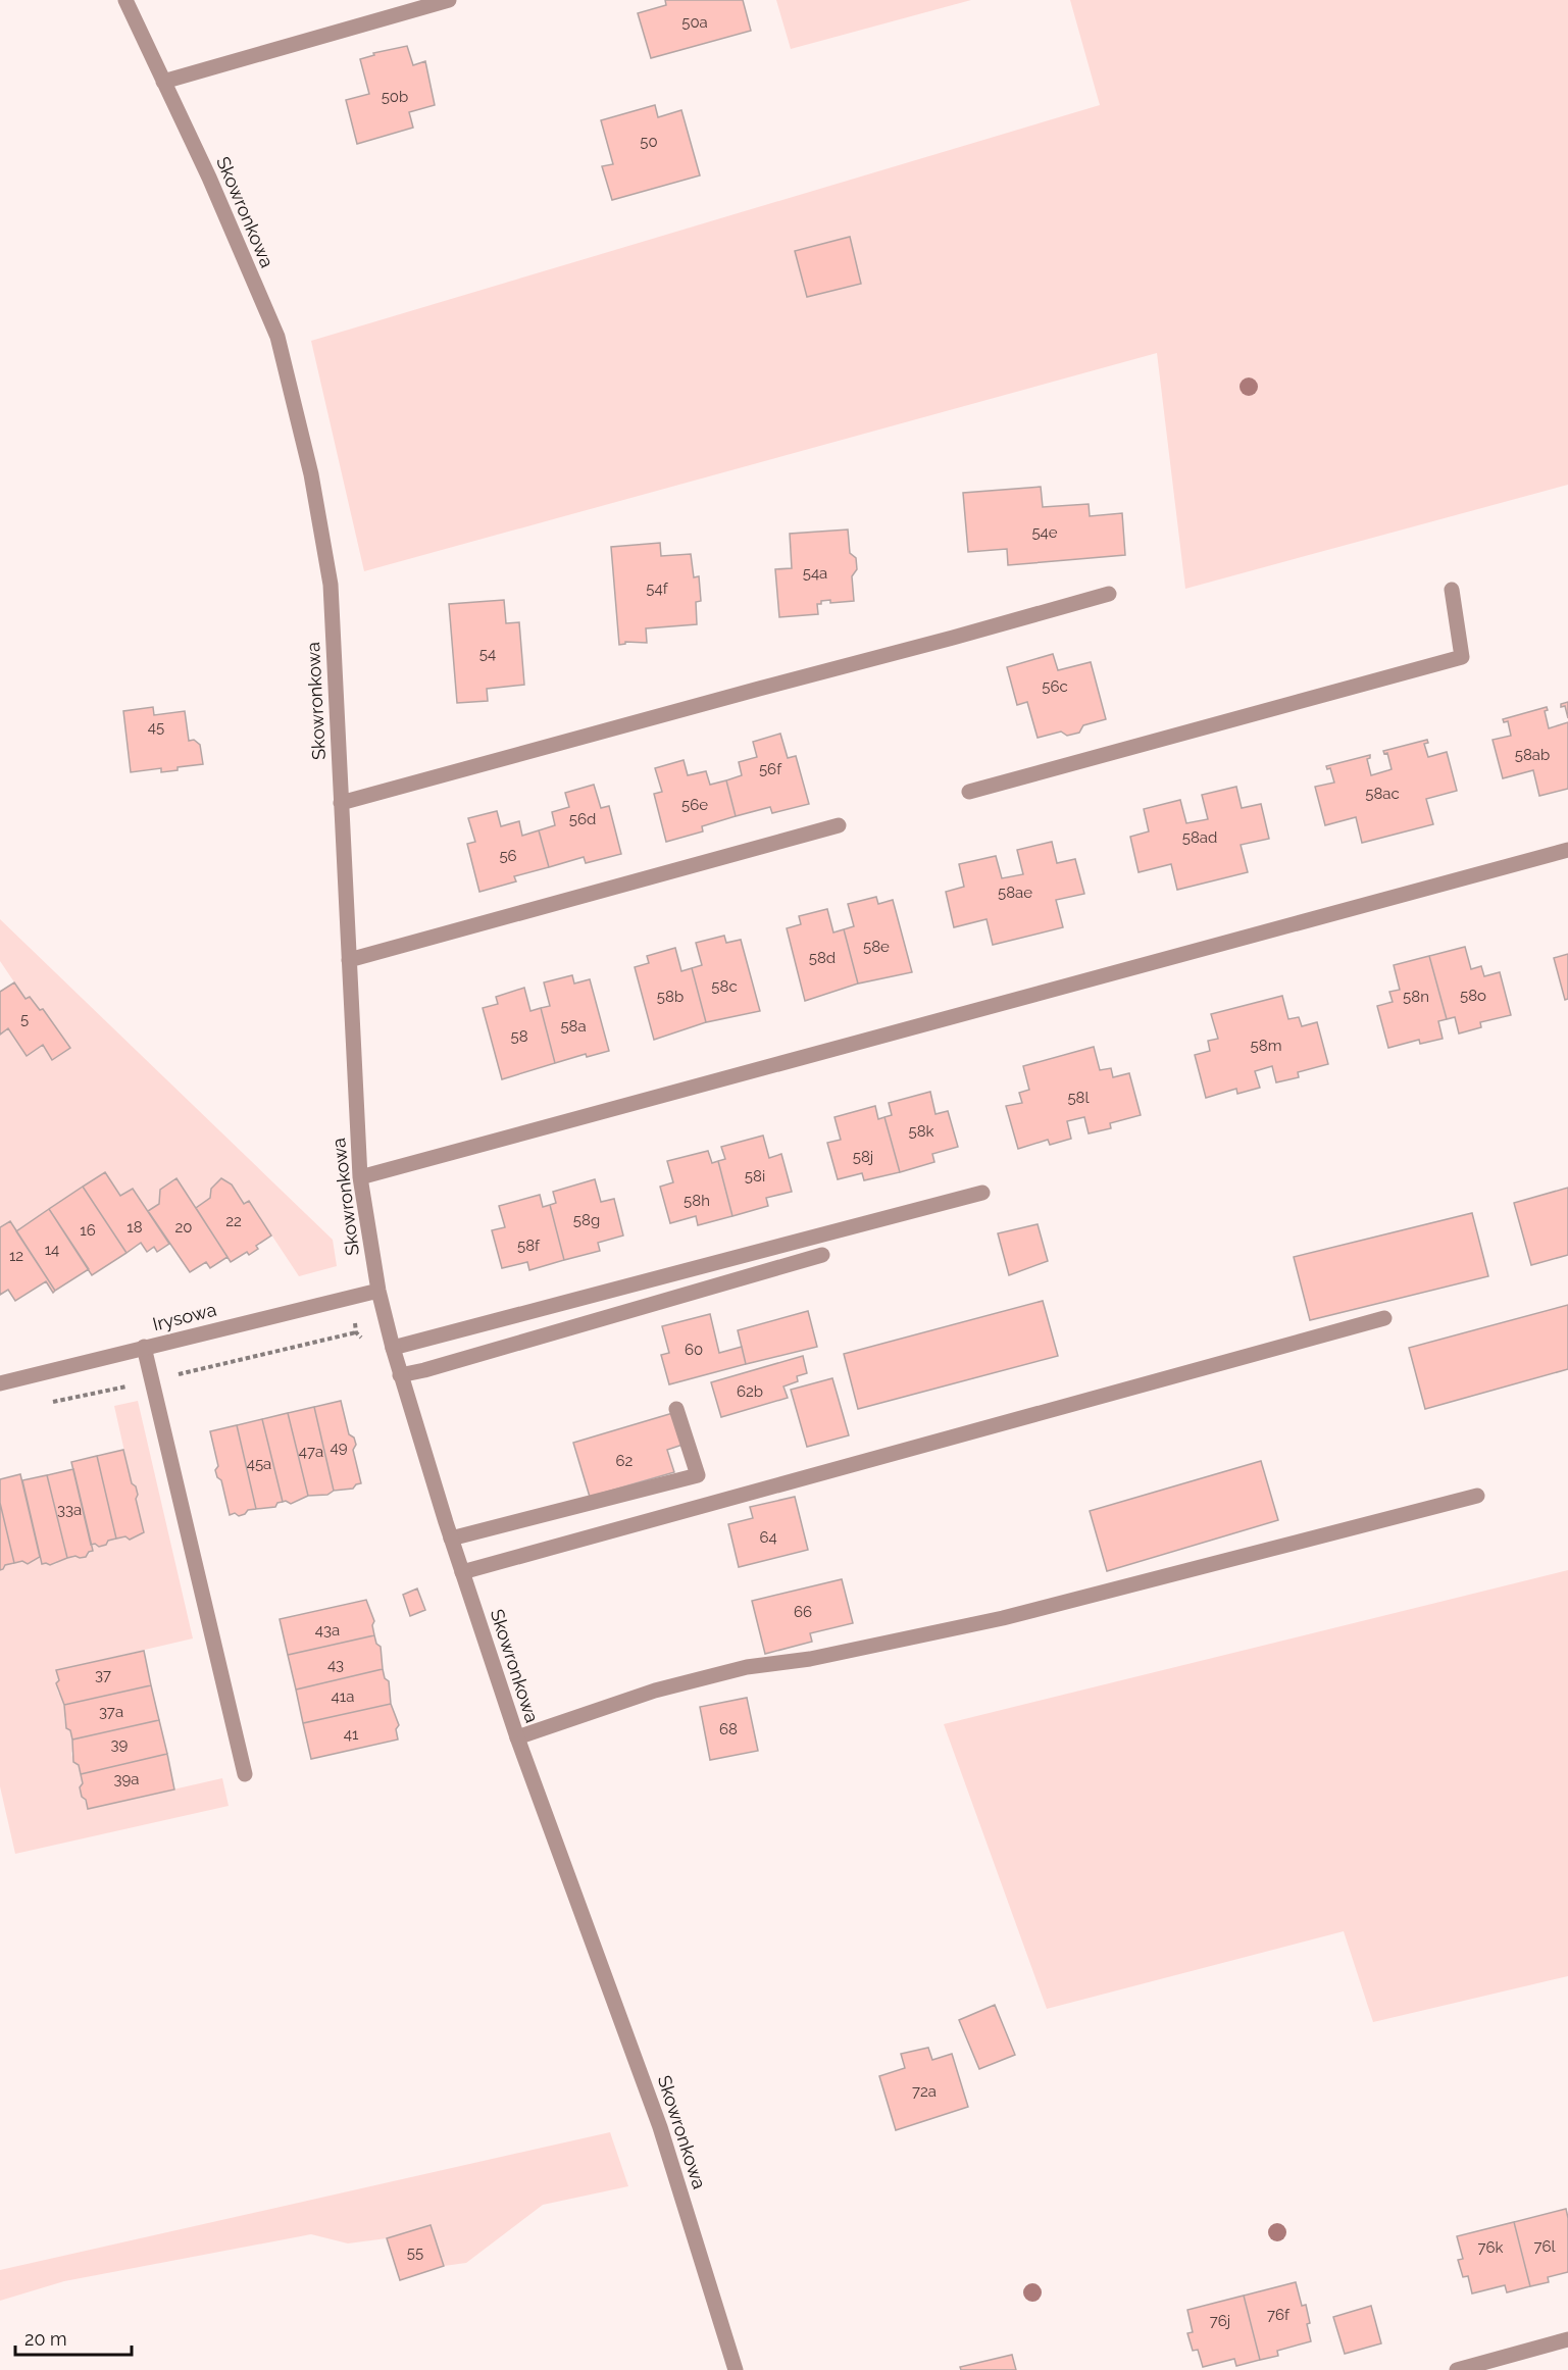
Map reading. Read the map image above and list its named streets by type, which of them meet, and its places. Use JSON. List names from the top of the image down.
{
  "streets": {
    "street": ["Skowronkowa", "Irysowa"]
  },
  "crossings": [
    ["Skowronkowa", "Irysowa"]
  ],
  "house_numbers": [
    "50a",
    "50b",
    "50",
    "54e",
    "54a",
    "54f",
    "54",
    "56c",
    "45",
    "58ab",
    "56f",
    "58ac",
    "56e",
    "56d",
    "58ad",
    "56",
    "58ae",
    "58e",
    "58d",
    "58c",
    "58o",
    "58b",
    "58n",
    "5",
    "58a",
    "58",
    "58m",
    "58l",
    "58k",
    "58j",
    "58i",
    "58h",
    "58g",
    "22",
    "18",
    "20",
    "16",
    "58f",
    "14",
    "12",
    "60",
    "62b",
    "49",
    "47a",
    "62",
    "45a",
    "33a",
    "64",
    "66",
    "43a",
    "43",
    "37",
    "41a",
    "37a",
    "68",
    "41",
    "39",
    "39a",
    "72a",
    "76l",
    "76k",
    "55",
    "76f",
    "76j"
  ],
  "scale_bar": "20 m"
}
